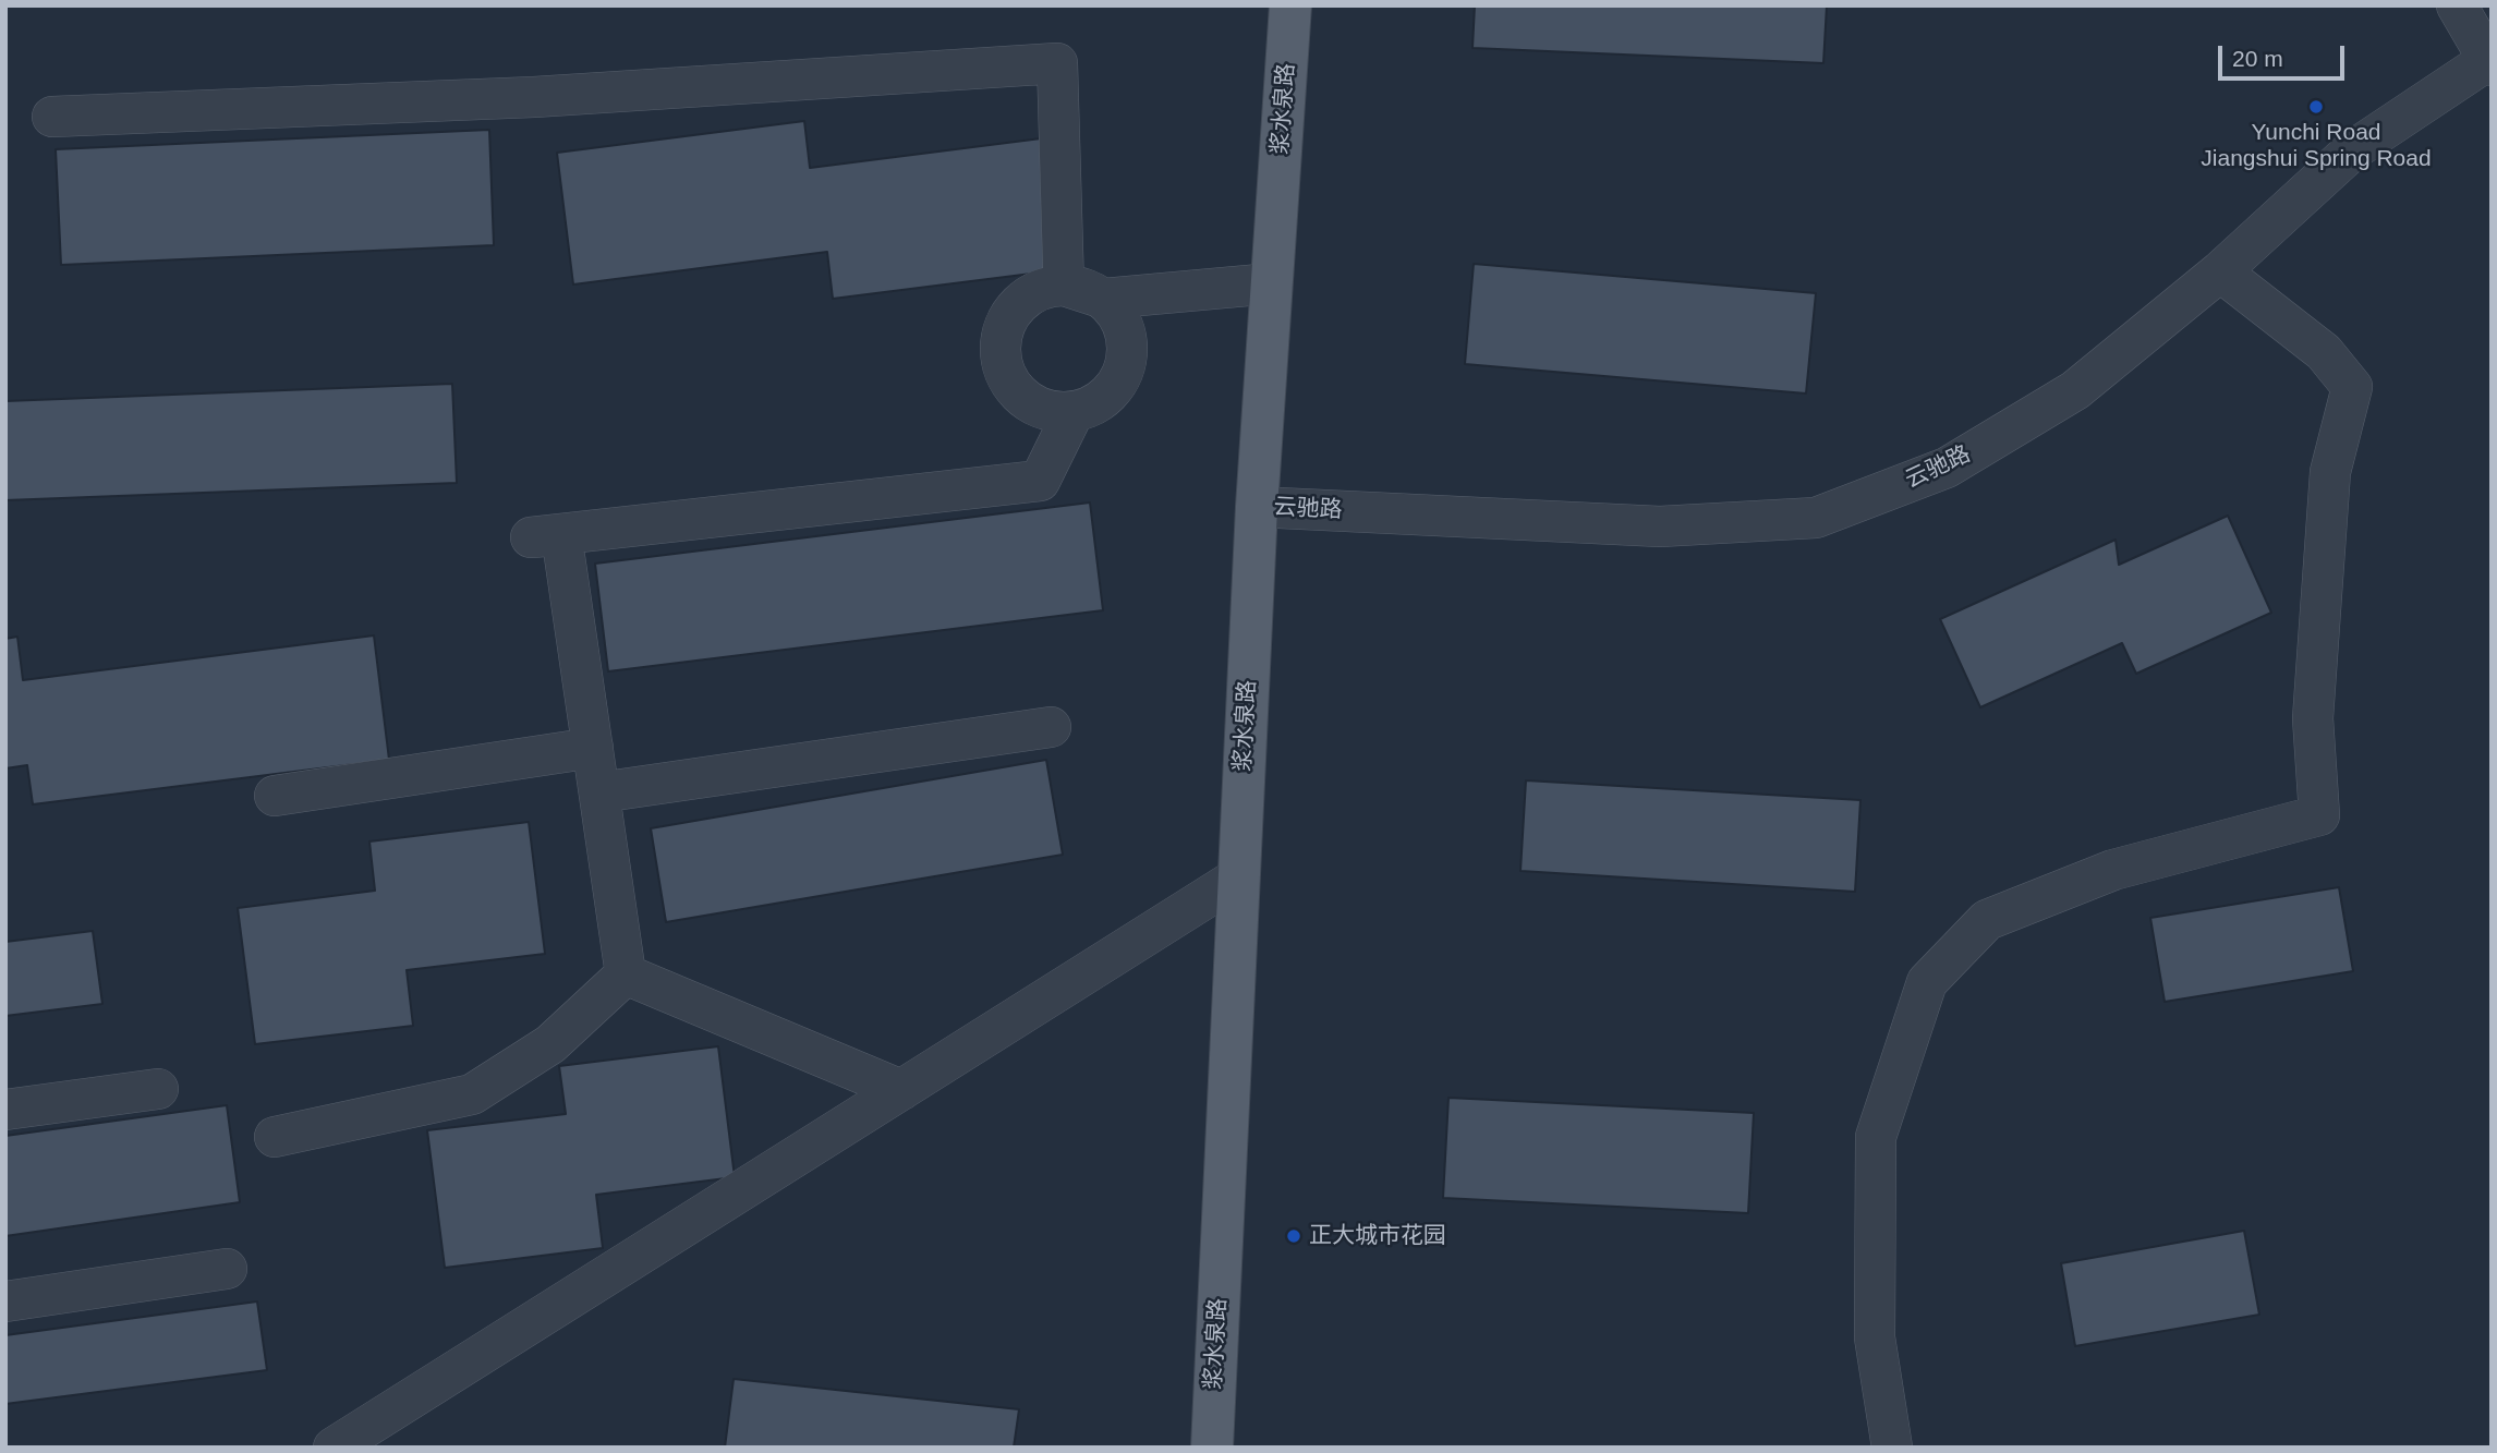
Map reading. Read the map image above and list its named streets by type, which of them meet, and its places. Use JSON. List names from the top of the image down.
{
  "streets": {
    "main road": ["浆水泉路"],
    "street": ["云驰路"]
  },
  "crossings": [
    ["浆水泉路", "云驰路"]
  ],
  "places": ["Yunchi Road Jiangshui Spring Road", "正大城市花园"],
  "scale_bar": "20 m"
}
